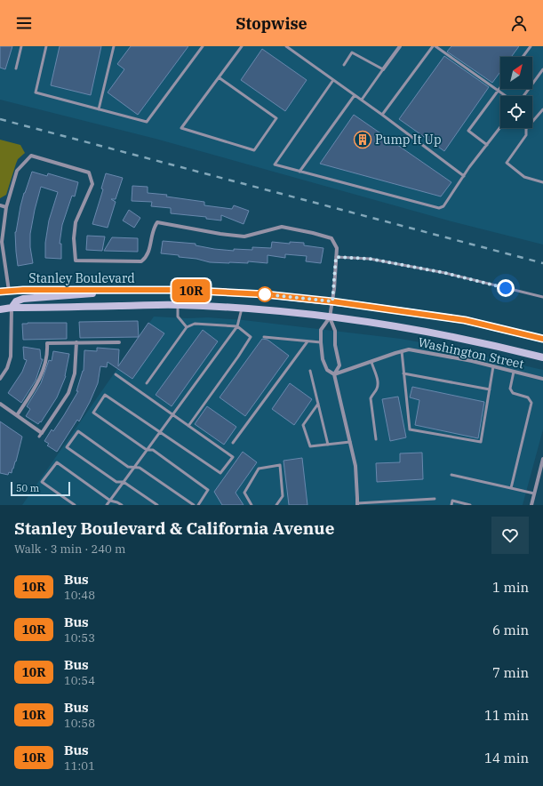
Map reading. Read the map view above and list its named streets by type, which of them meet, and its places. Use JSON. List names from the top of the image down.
{
  "streets": {
    "main road": ["Stanley Boulevard"],
    "street": ["Washington Street"]
  },
  "places": {
    "building": ["Pump It Up"]
  },
  "lines": ["bus line 10R"],
  "scale_bar": "50 m",
  "north": "top right",
  "page": {
    "header": "Stopwise",
    "on_map": "10R",
    "scale": "50 m",
    "heading": ["Stanley Boulevard & California Avenue", "Walk · 3 min · 240 m"],
    "list": [
      {
        "mark": "10R",
        "name": "Bus",
        "note": "10:48",
        "value": "1 min"
      },
      {
        "mark": "10R",
        "name": "Bus",
        "note": "10:53",
        "value": "6 min"
      },
      {
        "mark": "10R",
        "name": "Bus",
        "note": "10:54",
        "value": "7 min"
      },
      {
        "mark": "10R",
        "name": "Bus",
        "note": "10:58",
        "value": "11 min"
      },
      {
        "mark": "10R",
        "name": "Bus",
        "note": "11:01",
        "value": "14 min"
      }
    ]
  }
}
